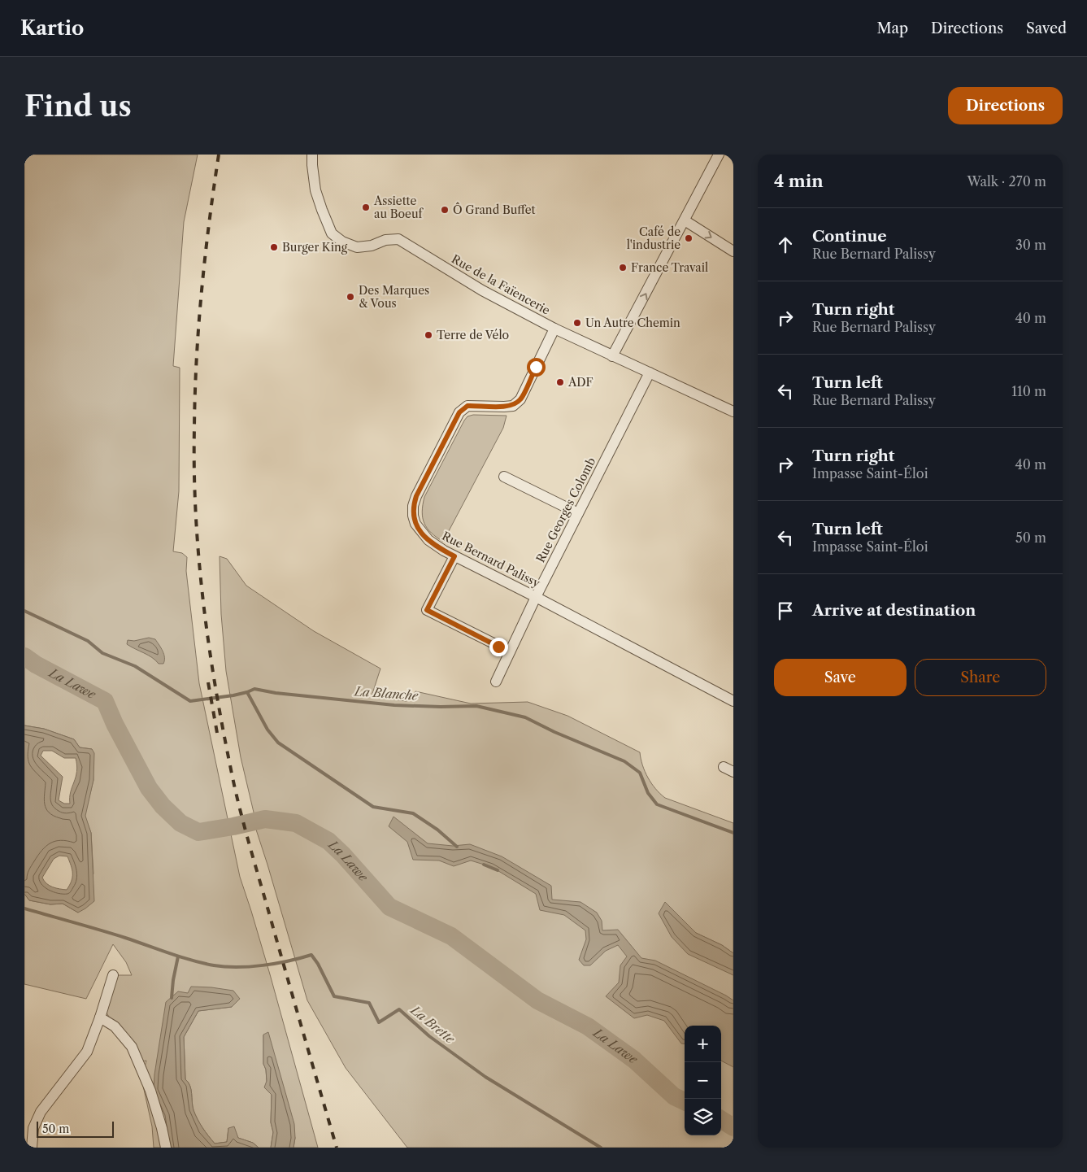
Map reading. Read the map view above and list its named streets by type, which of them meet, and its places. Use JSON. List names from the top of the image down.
{
  "streets": {
    "street": ["Rue de la Faïencerie", "Rue Georges Colomb", "Rue Bernard Palissy"]
  },
  "crossings": [
    ["Rue de la Faïencerie", "Rue Georges Colomb"],
    ["Rue de la Faïencerie", "Rue Bernard Palissy"],
    ["Rue Georges Colomb", "Rue Bernard Palissy"]
  ],
  "water": ["La Lawe", "La Blanche", "La Brette"],
  "places": [
    "Assiette au Boeuf",
    "Ô Grand Buffet",
    "Café de l'industrie",
    "Burger King",
    "France Travail",
    "Des Marques & Vous",
    "Un Autre Chemin",
    "Terre de Vélo",
    "ADF"
  ],
  "scale_bar": "50 m",
  "page": {
    "header": "Kartio",
    "nav": ["Map", "Directions", "Saved"],
    "buttons": [
      "Directions",
      ["Save", "Share"]
    ],
    "title": "Find us",
    "heading": ["4 min", "Walk · 270 m"],
    "list": [
      ["Continue", "Rue Bernard Palissy", "30 m"],
      ["Turn right", "Rue Bernard Palissy", "40 m"],
      ["Turn left", "Rue Bernard Palissy", "110 m"],
      ["Turn right", "Impasse Saint-Éloi", "40 m"],
      ["Turn left", "Impasse Saint-Éloi", "50 m"],
      "Arrive at destination"
    ],
    "map_buttons": ["+", "−"],
    "scale": "50 m"
  }
}
